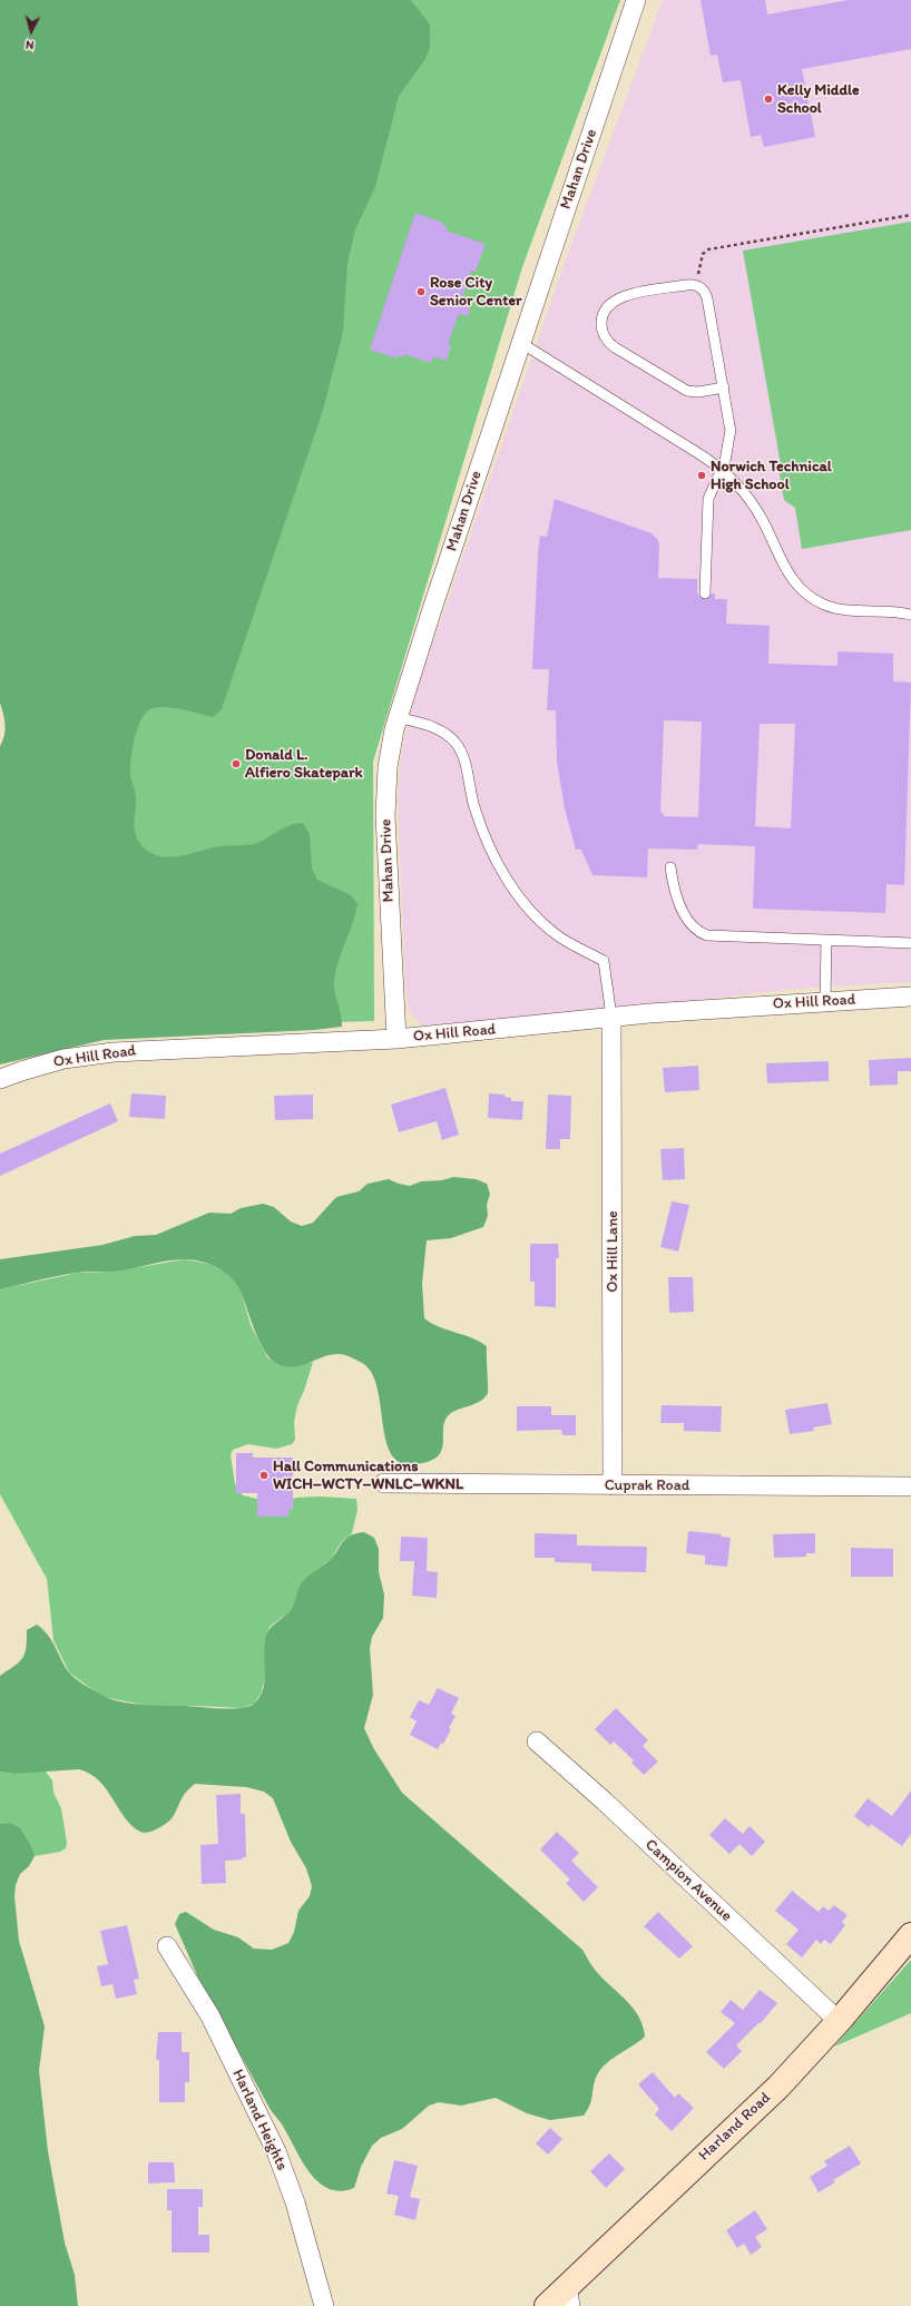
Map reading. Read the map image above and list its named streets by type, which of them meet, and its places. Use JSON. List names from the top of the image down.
{
  "streets": {
    "main road": ["Harland Road"],
    "street": [
      "Mahan Drive",
      "Ox Hill Road",
      "Ox Hill Lane",
      "Cuprak Road",
      "Campion Avenue",
      "Harland Heights"
    ]
  },
  "crossings": [
    ["Mahan Drive", "Ox Hill Road"],
    ["Ox Hill Road", "Ox Hill Lane"],
    ["Ox Hill Lane", "Cuprak Road"],
    ["Campion Avenue", "Harland Road"]
  ],
  "places": [
    "Kelly Middle School",
    "Rose City Senior Center",
    "Norwich Technical High School",
    "Donald L. Alfiero Skatepark",
    "Hall Communications WICH–WCTY–WNLC–WKNL"
  ],
  "north": "bottom"
}
